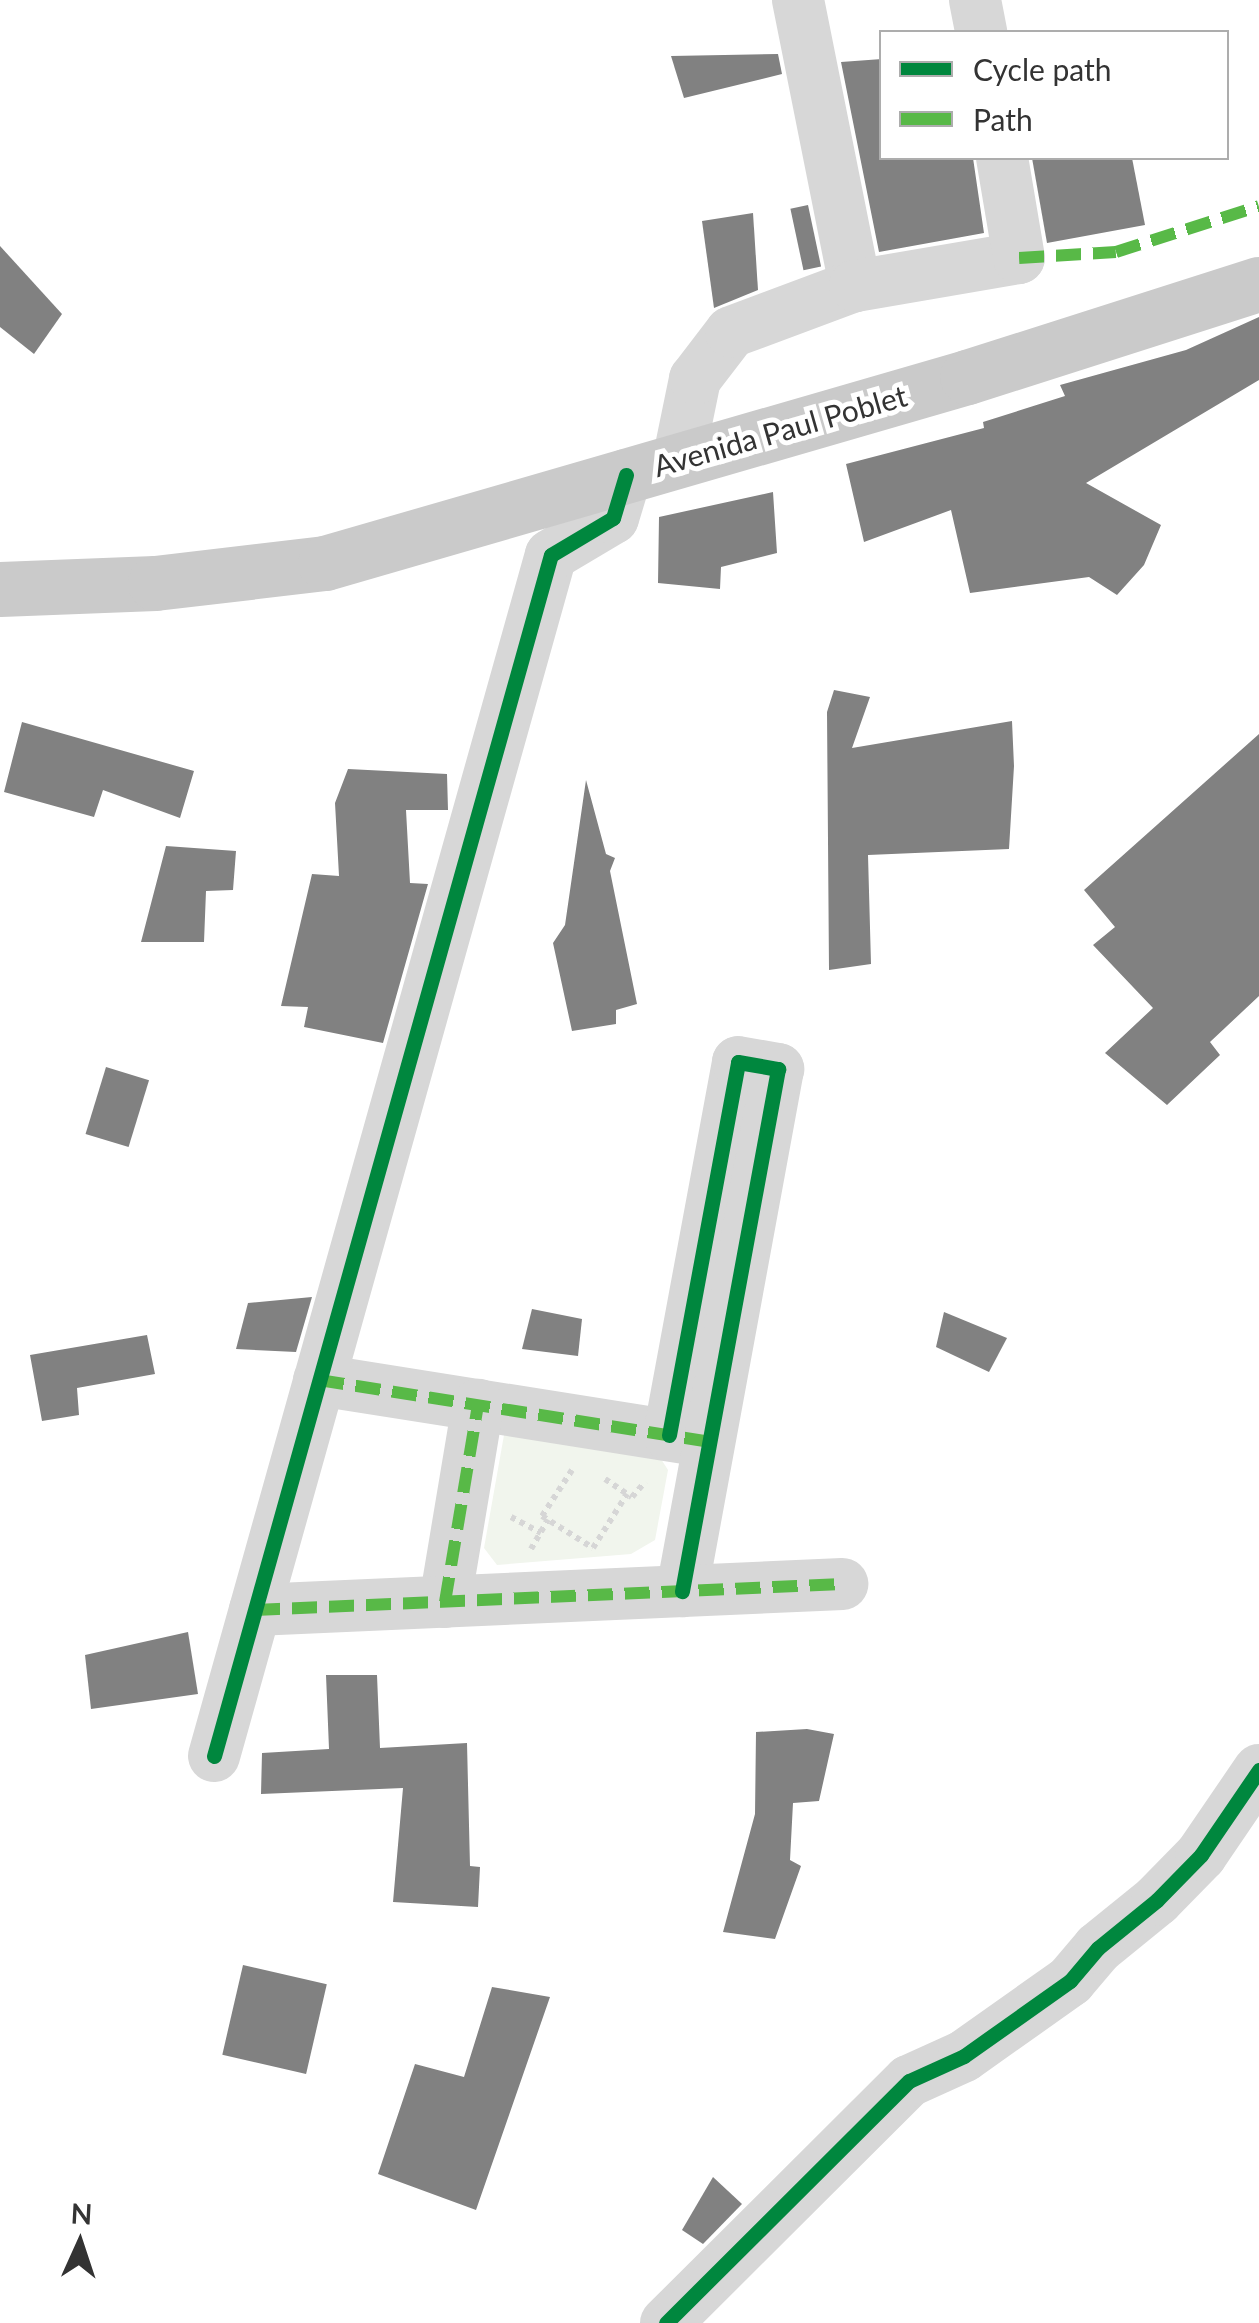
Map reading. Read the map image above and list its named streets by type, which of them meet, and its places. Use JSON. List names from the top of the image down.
{
  "streets": {
    "main road": ["Avenida Paul Poblet"]
  },
  "legend": ["Cycle path", "Path"],
  "north": "top"
}
